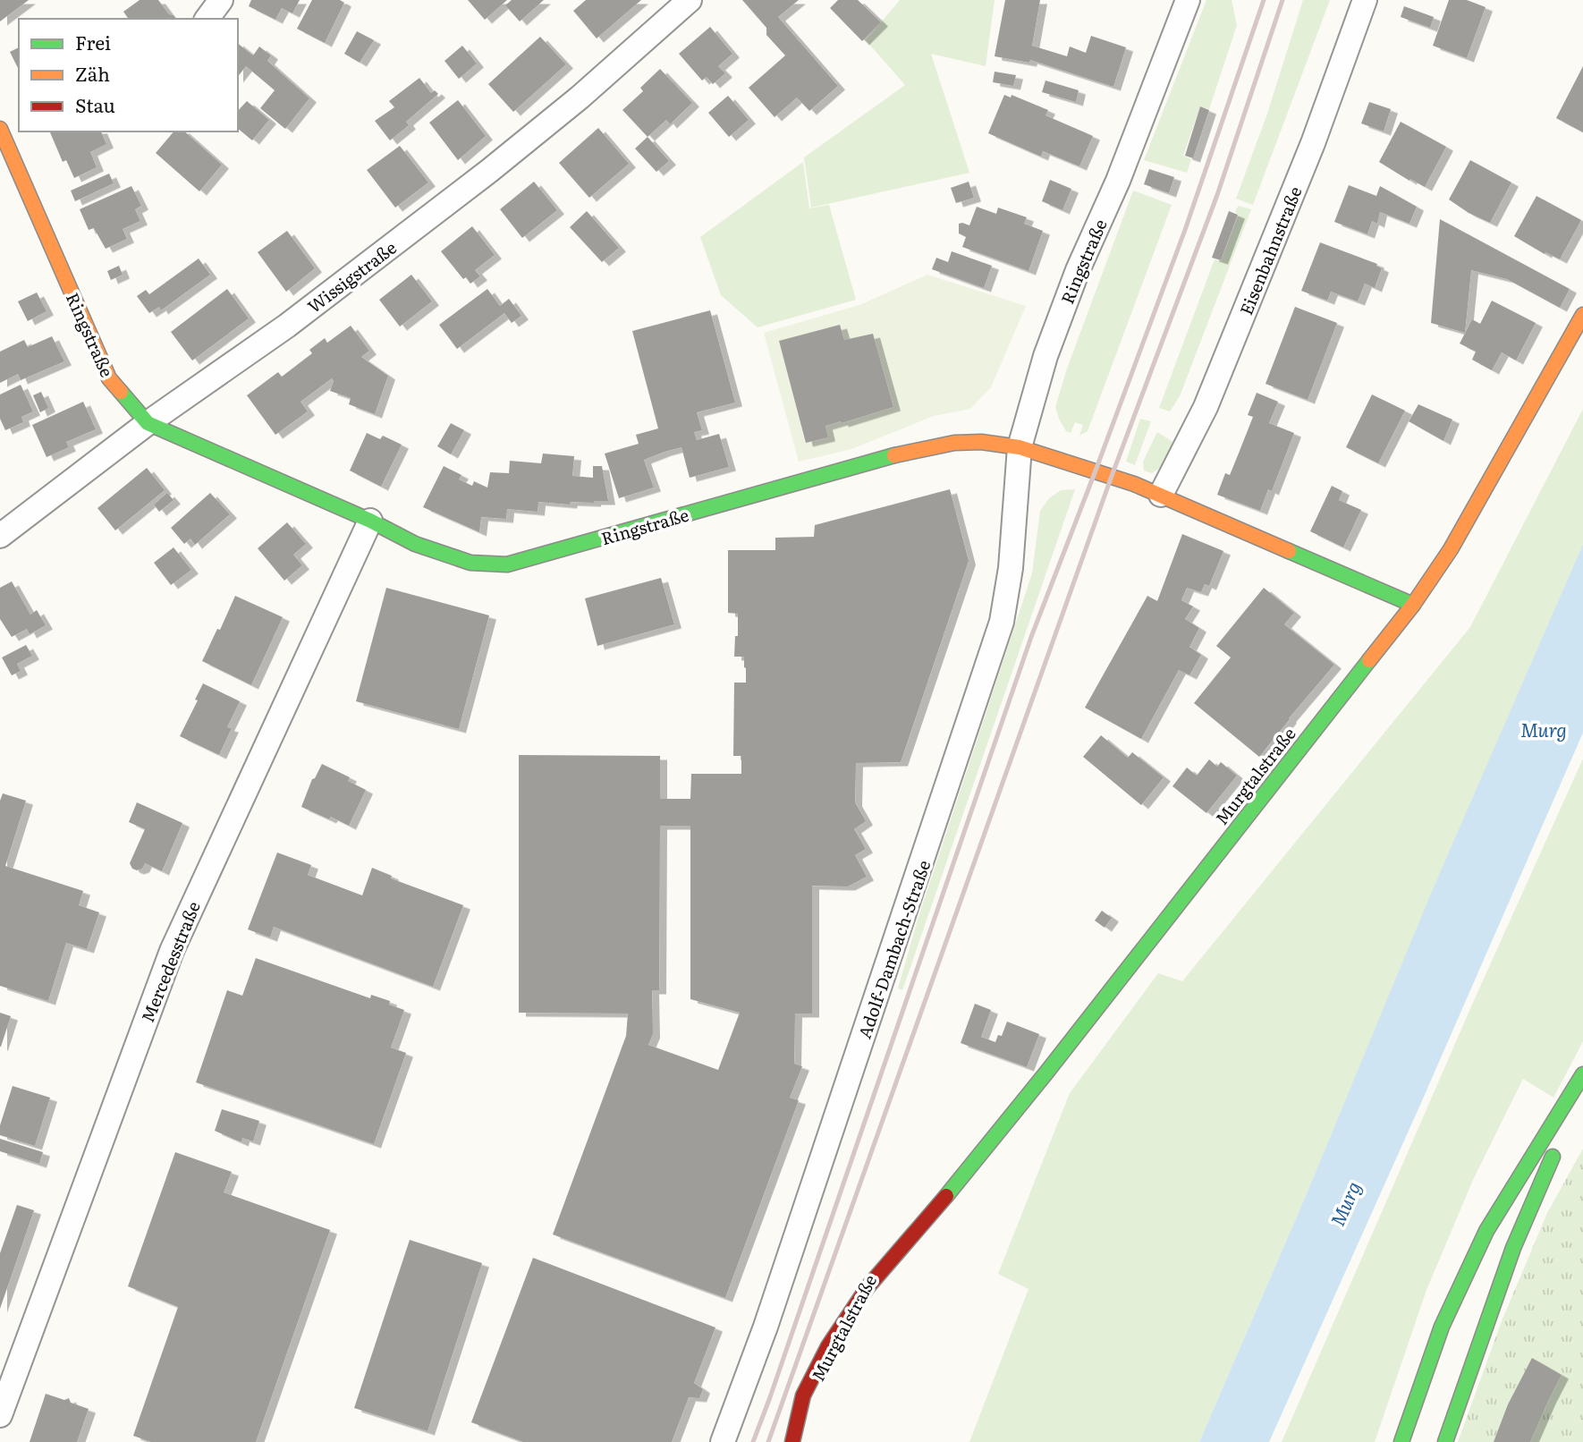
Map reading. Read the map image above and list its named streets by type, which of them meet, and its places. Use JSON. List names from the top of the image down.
{
  "streets": {
    "street": [
      "Eisenbahnstraße",
      "Ringstraße",
      "Wissigstraße",
      "Murgtalstraße",
      "Adolf-Dambach-Straße",
      "Mercedesstraße"
    ]
  },
  "crossings": [
    ["Ringstraße", "Wissigstraße"],
    ["Ringstraße", "Adolf-Dambach-Straße"],
    ["Ringstraße", "Mercedesstraße"]
  ],
  "water": ["Murg"],
  "legend": ["Frei", "Zäh", "Stau"]
}
